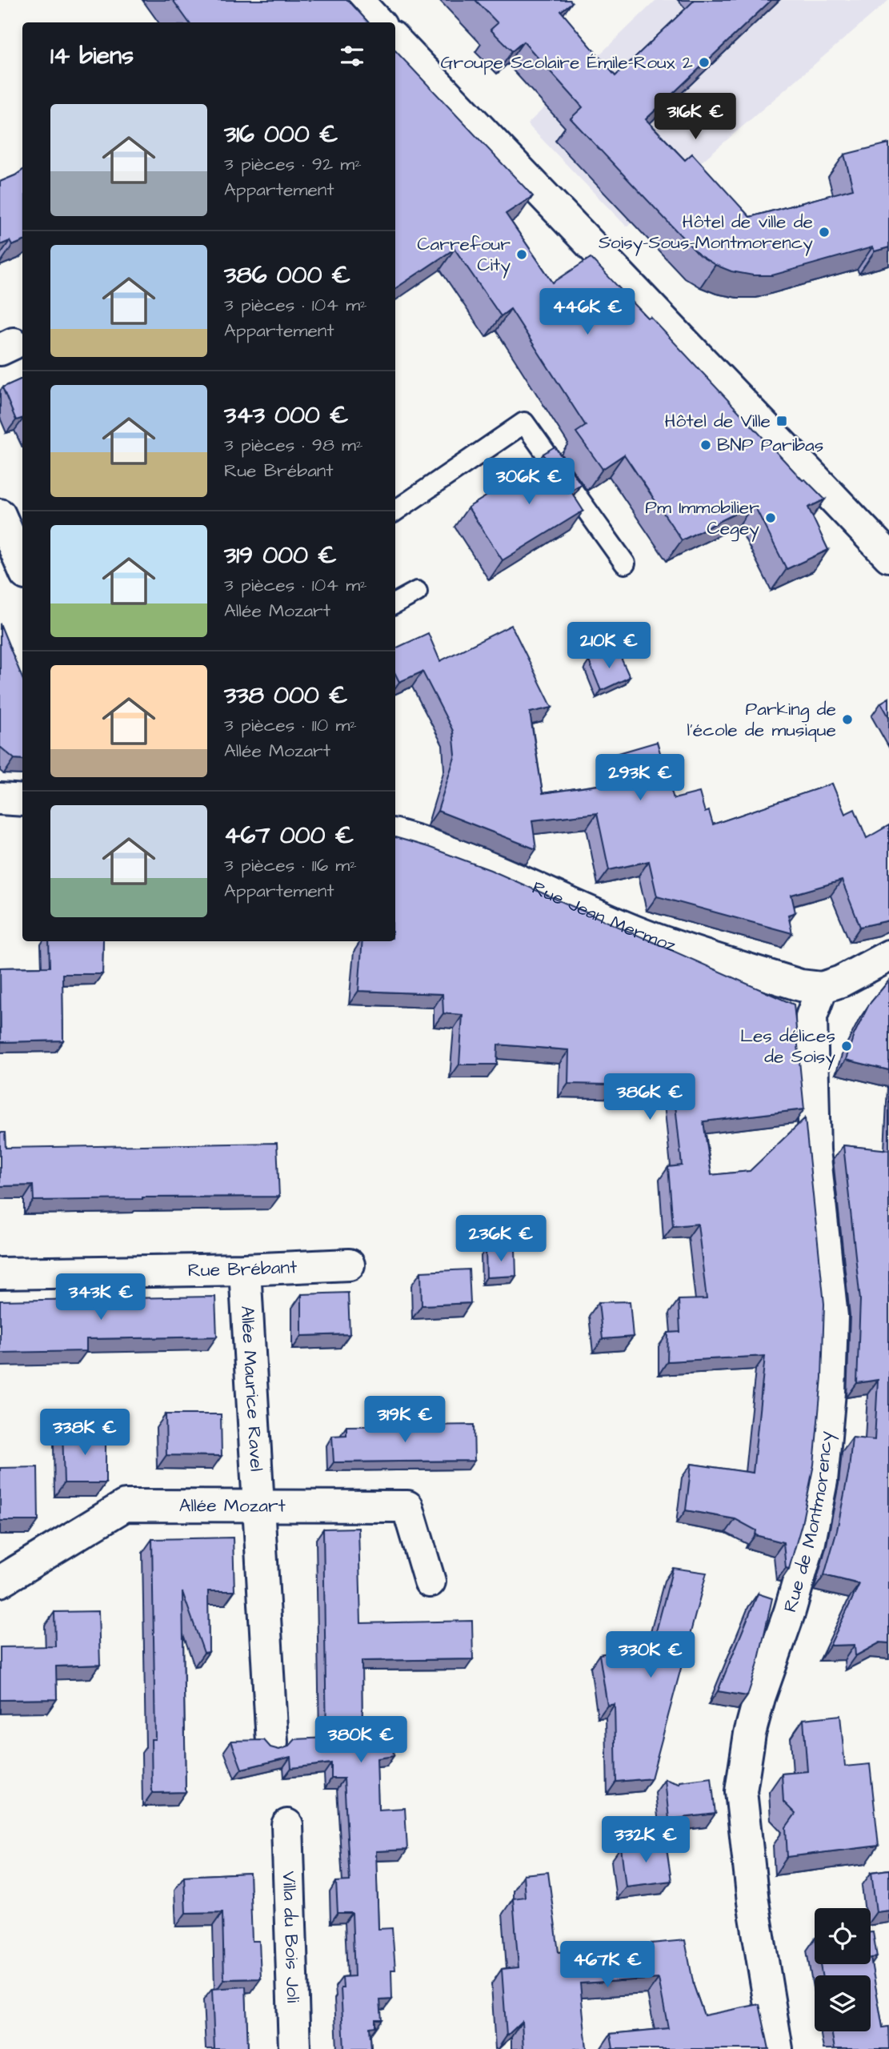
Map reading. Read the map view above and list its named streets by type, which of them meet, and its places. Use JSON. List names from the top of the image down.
{
  "streets": {
    "street": [
      "Rue Jean Mermoz",
      "Rue Brébant",
      "Allée Maurice Ravel",
      "Allée Mozart",
      "Rue de Montmorency",
      "Villa du Bois Joli"
    ]
  },
  "crossings": [
    ["Rue Jean Mermoz", "Rue de Montmorency"],
    ["Rue Brébant", "Allée Maurice Ravel"],
    ["Allée Maurice Ravel", "Allée Mozart"]
  ],
  "places": {
    "other": [
      "Groupe Scolaire Émile-Roux 2",
      "Hôtel de ville de Soisy-Sous-Montmorency",
      "Carrefour City",
      "BNP Paribas",
      "Pm Immobilier Cegey",
      "Parking de l'école de musique",
      "Les délices de Soisy"
    ],
    "transit": ["Hôtel de Ville"]
  },
  "page": {
    "heading": "14 biens",
    "list": [
      {
        "name": "316 000 €",
        "note": "3 pièces · 92 m² · Appartement"
      },
      {
        "name": "386 000 €",
        "note": "3 pièces · 104 m² · Appartement"
      },
      {
        "name": "343 000 €",
        "note": "3 pièces · 98 m² · Rue Brébant"
      },
      {
        "name": "319 000 €",
        "note": "3 pièces · 104 m² · Allée Mozart"
      },
      {
        "name": "338 000 €",
        "note": "3 pièces · 110 m² · Allée Mozart"
      },
      {
        "name": "467 000 €",
        "note": "3 pièces · 116 m² · Appartement"
      }
    ],
    "price": [
      "316K €",
      "446K €",
      "306K €",
      "210K €",
      "293K €",
      "386K €",
      "236K €",
      "343K €",
      "319K €",
      "338K €",
      "330K €",
      "380K €",
      "332K €",
      "467K €"
    ]
  }
}
